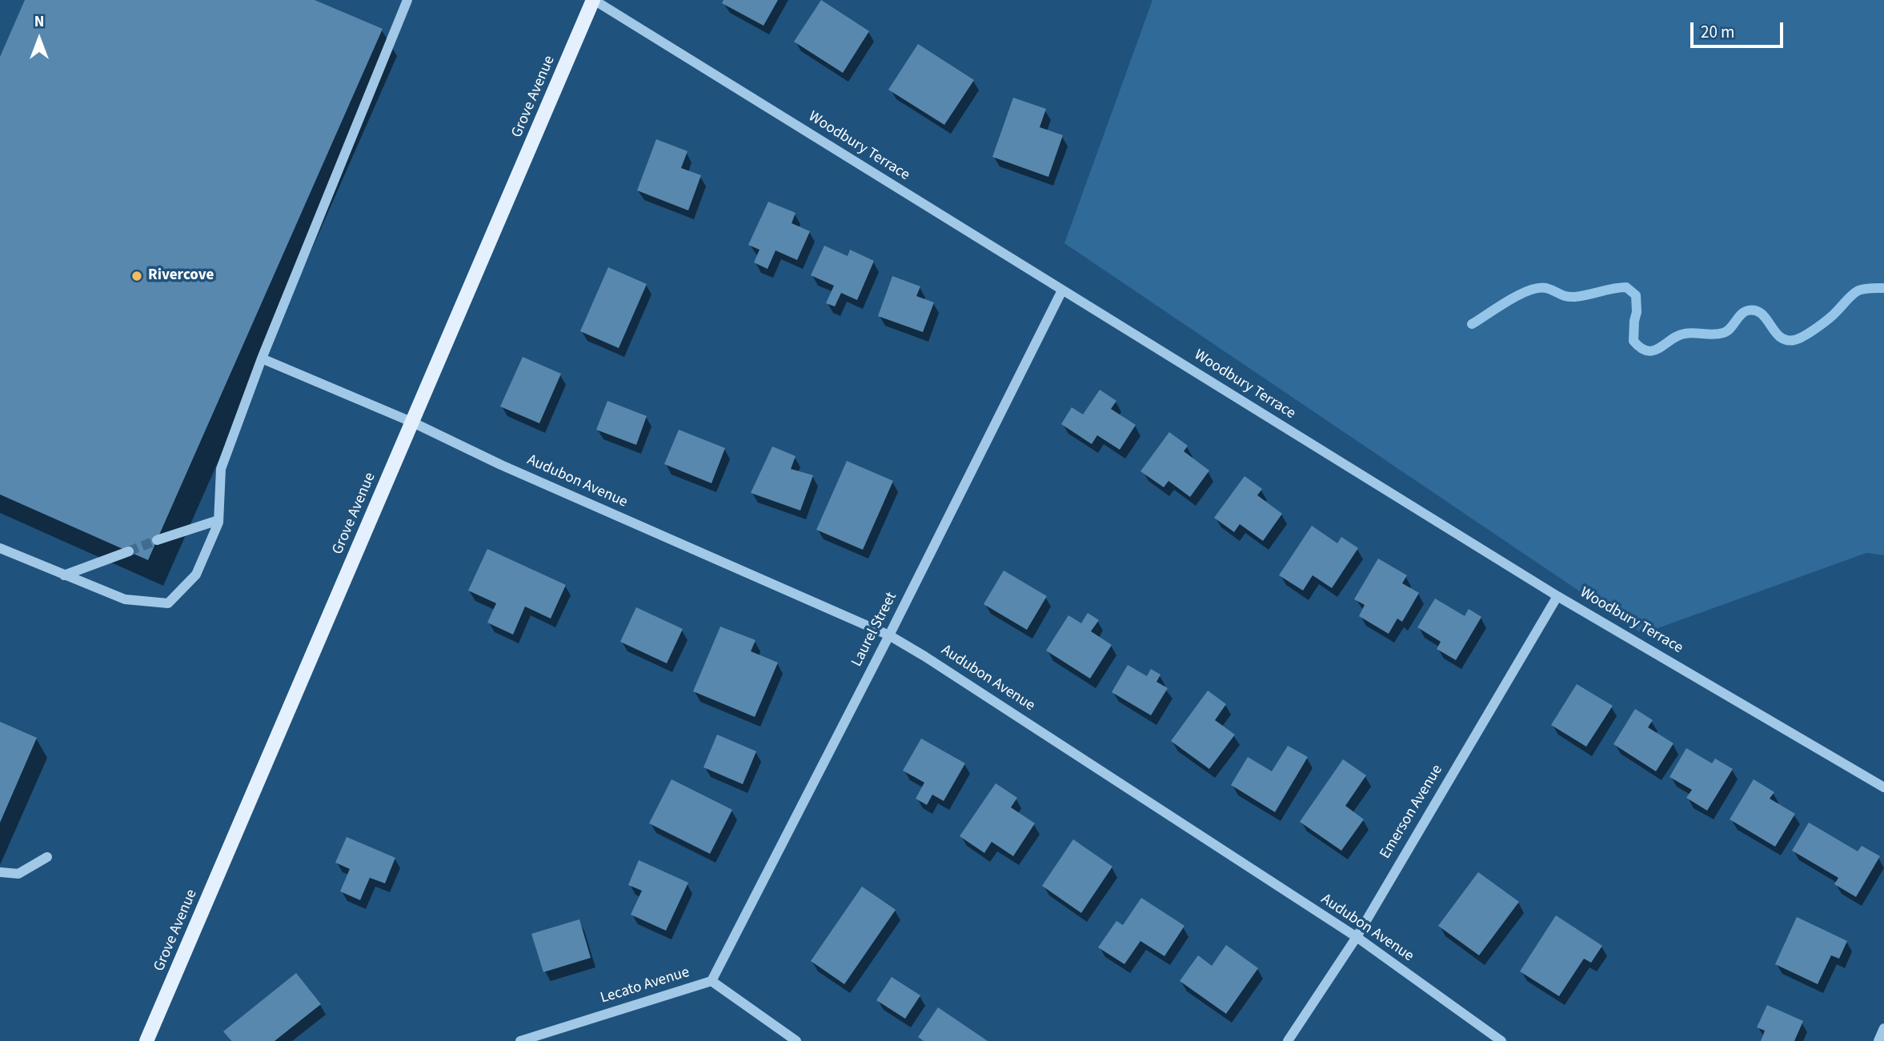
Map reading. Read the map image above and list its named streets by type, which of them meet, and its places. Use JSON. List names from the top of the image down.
{
  "streets": {
    "main road": ["Grove Avenue"],
    "street": [
      "Woodbury Terrace",
      "Audubon Avenue",
      "Laurel Street",
      "Emerson Avenue",
      "Lecato Avenue"
    ]
  },
  "crossings": [
    ["Grove Avenue", "Woodbury Terrace"],
    ["Grove Avenue", "Audubon Avenue"],
    ["Woodbury Terrace", "Laurel Street"],
    ["Woodbury Terrace", "Emerson Avenue"],
    ["Audubon Avenue", "Laurel Street"],
    ["Audubon Avenue", "Emerson Avenue"],
    ["Laurel Street", "Lecato Avenue"]
  ],
  "places": ["Rivercove"],
  "scale_bar": "20 m",
  "north": "top"
}
